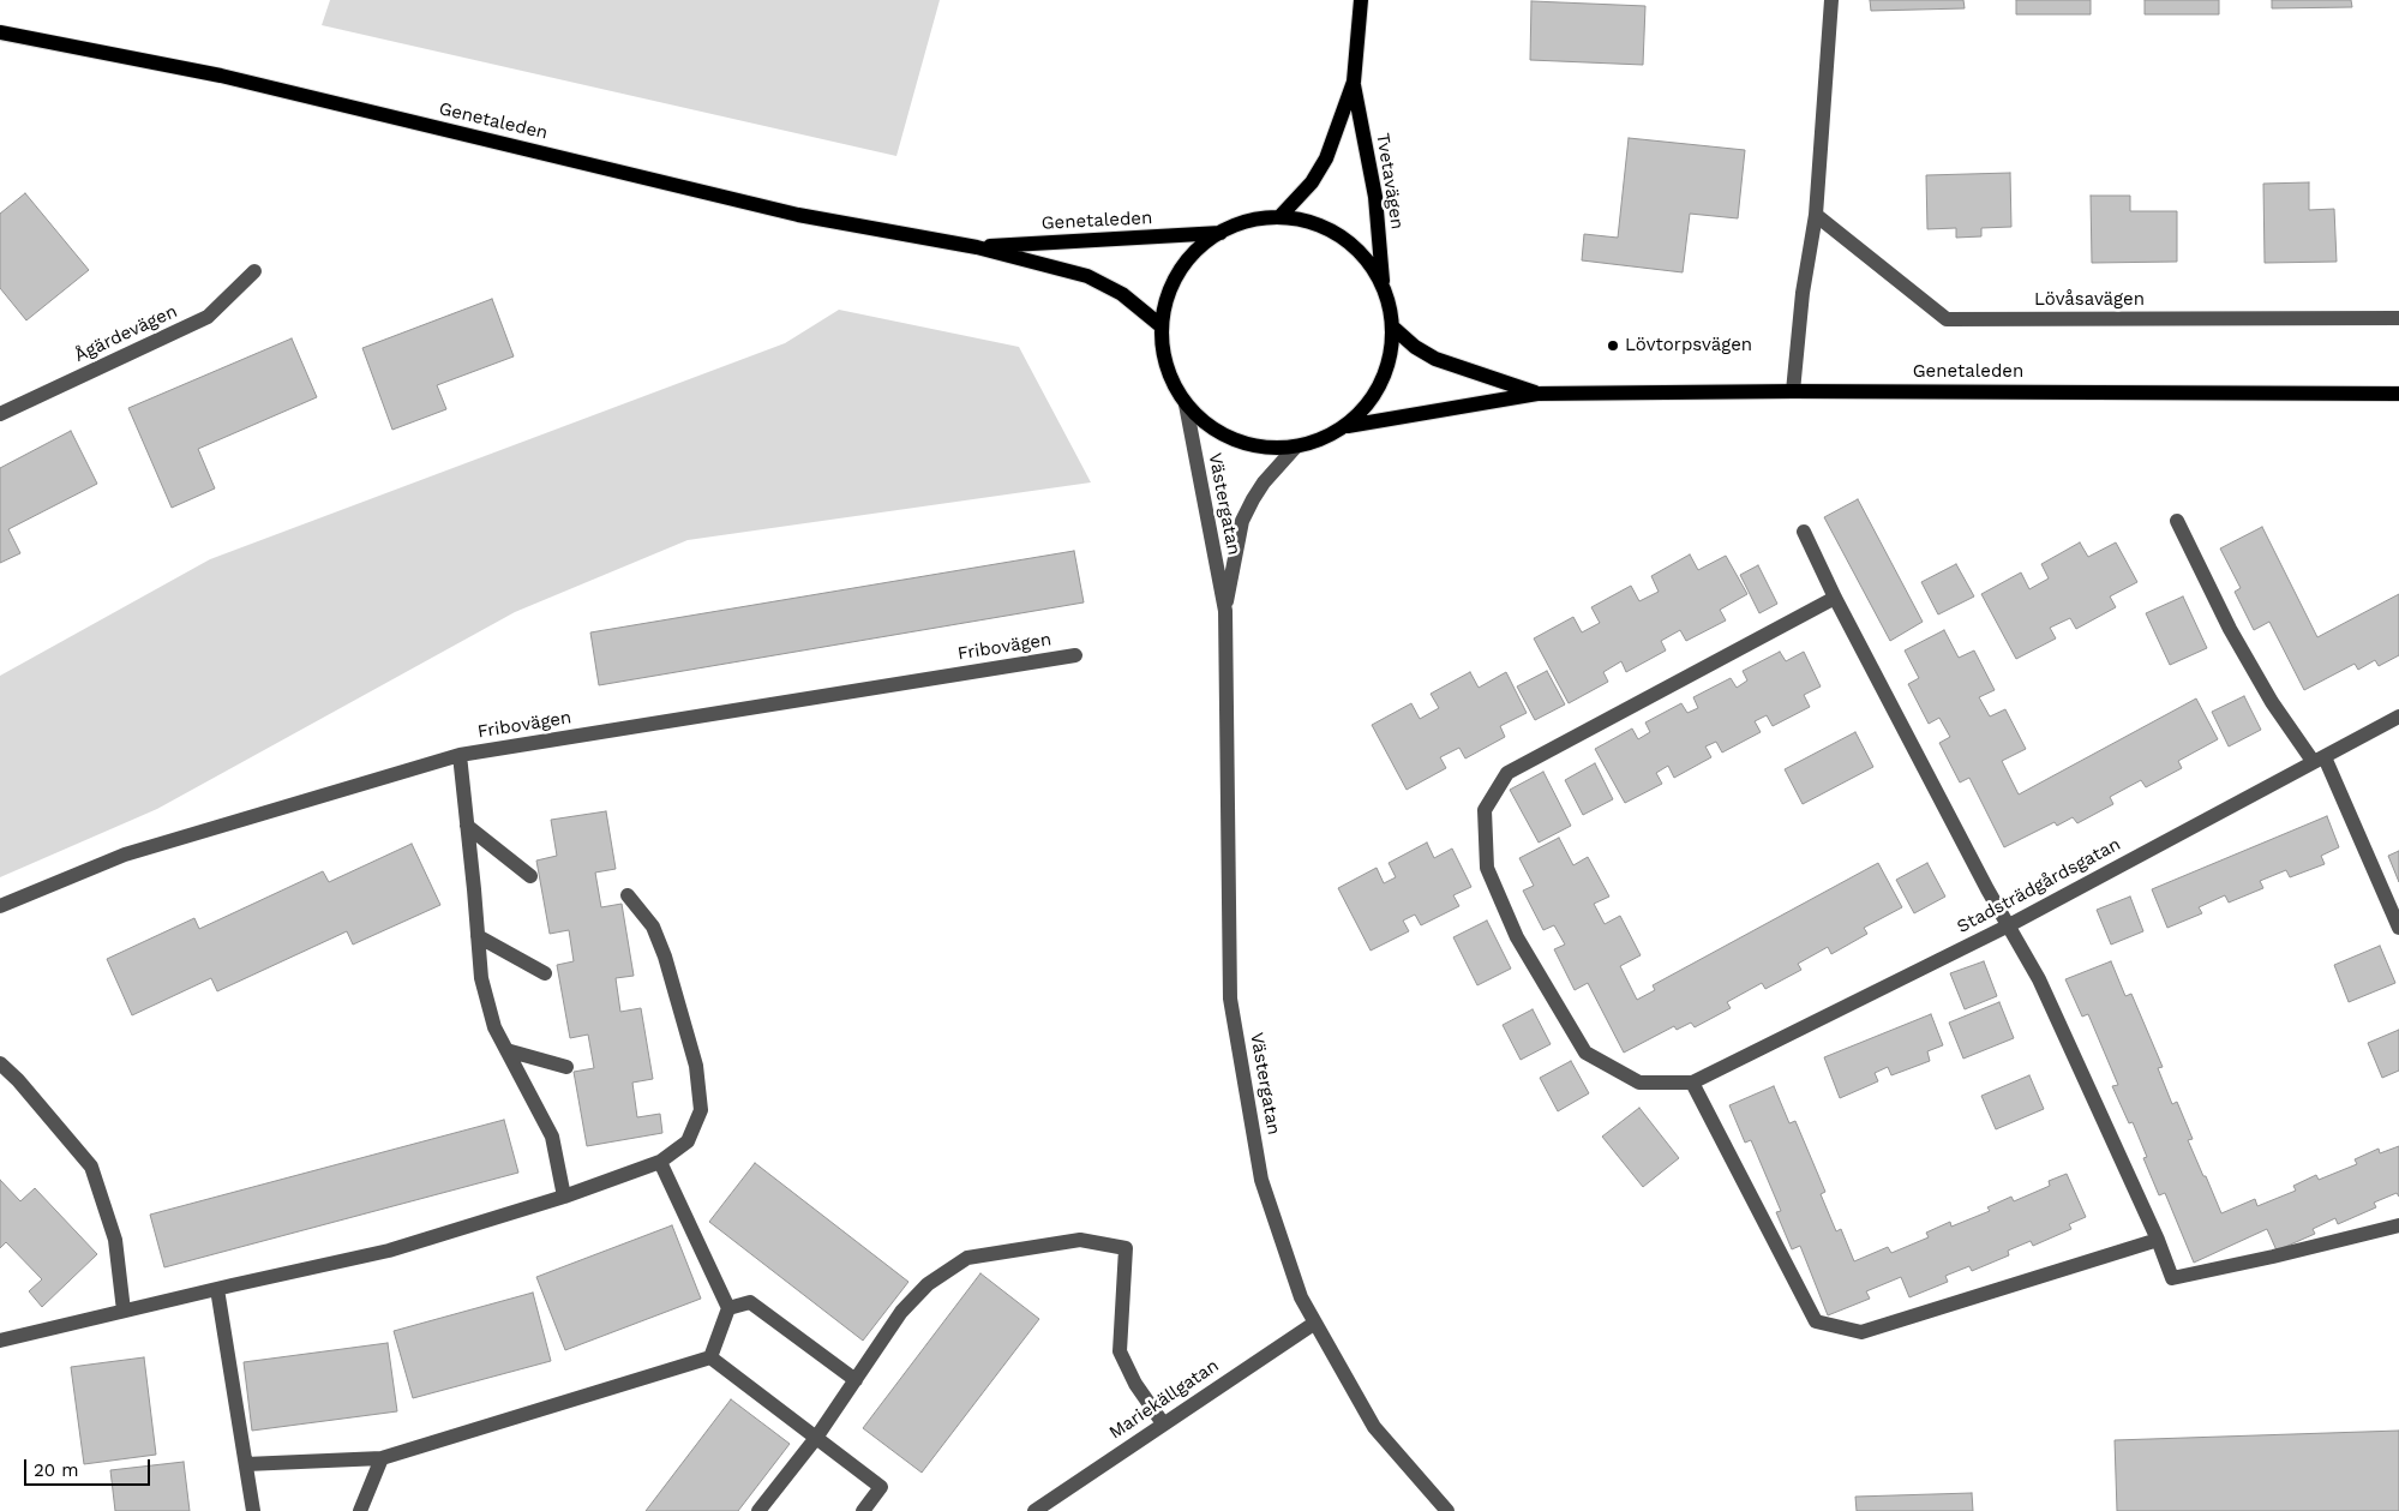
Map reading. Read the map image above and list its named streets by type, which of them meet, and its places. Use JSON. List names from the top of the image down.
{
  "streets": {
    "main road": ["Genetaleden", "Tvetavägen"],
    "street": [
      "Lövåsavägen",
      "Ågärdevägen",
      "Västergatan",
      "Fribovägen",
      "Stadsträdgårdsgatan",
      "Mariekällgatan"
    ]
  },
  "crossings": [
    ["Västergatan", "Mariekällgatan"]
  ],
  "places": ["Lövtorpsvägen"],
  "scale_bar": "20 m"
}
